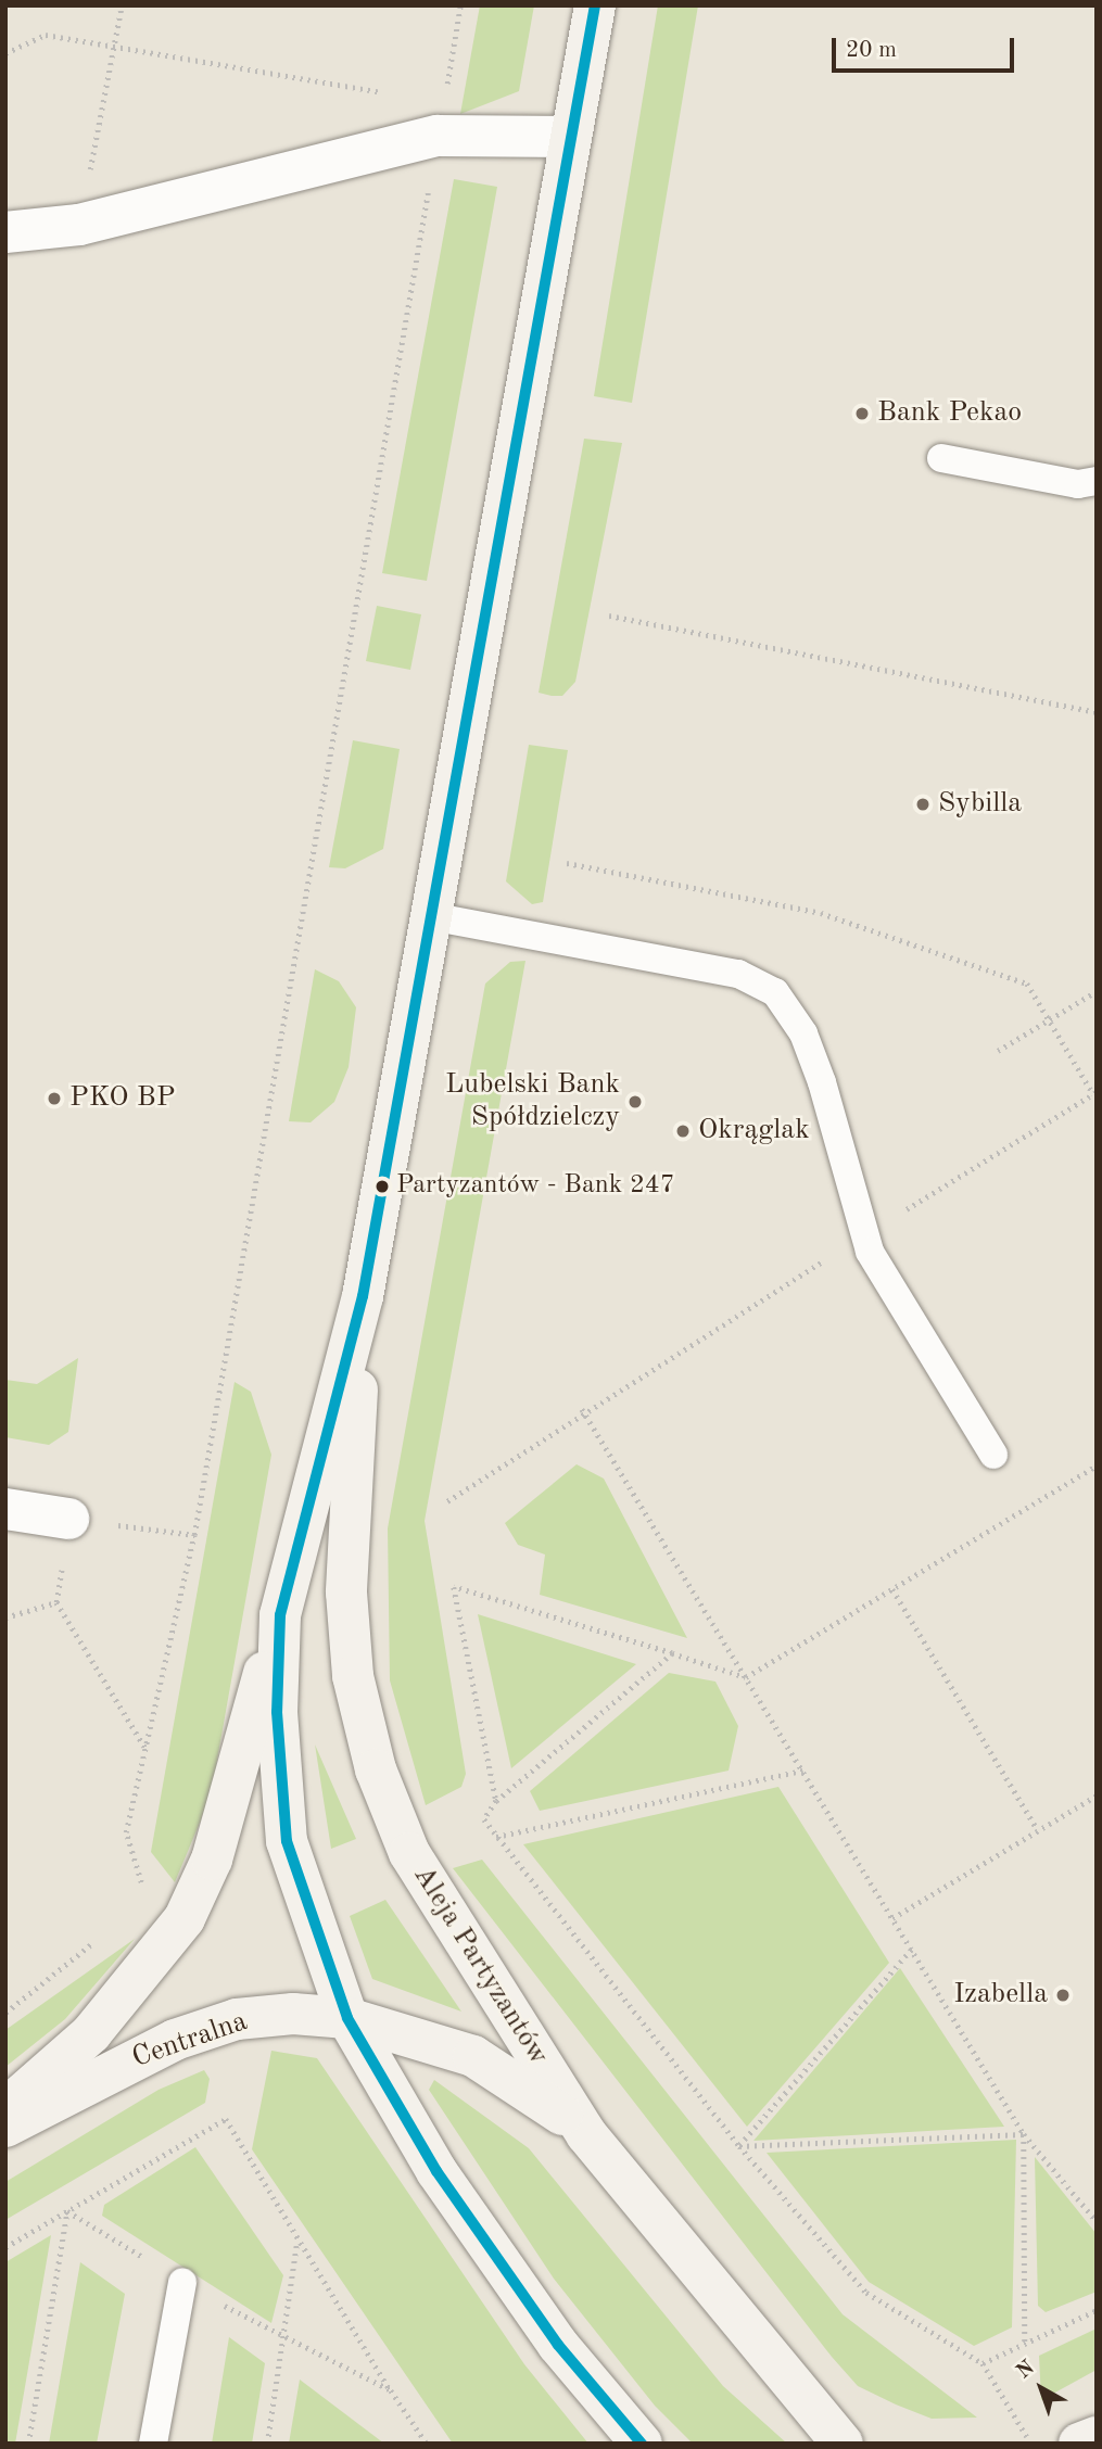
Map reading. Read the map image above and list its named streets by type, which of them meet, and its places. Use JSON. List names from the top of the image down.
{
  "streets": {
    "main road": ["Aleja Partyzantów", "Centralna"]
  },
  "crossings": [
    ["Aleja Partyzantów", "Centralna"]
  ],
  "places": [
    "Bank Pekao",
    "Sybilla",
    "PKO BP",
    "Lubelski Bank Spółdzielczy",
    "Okrąglak",
    "Partyzantów - Bank 247",
    "Izabella"
  ],
  "scale_bar": "20 m",
  "north": "top left"
}
